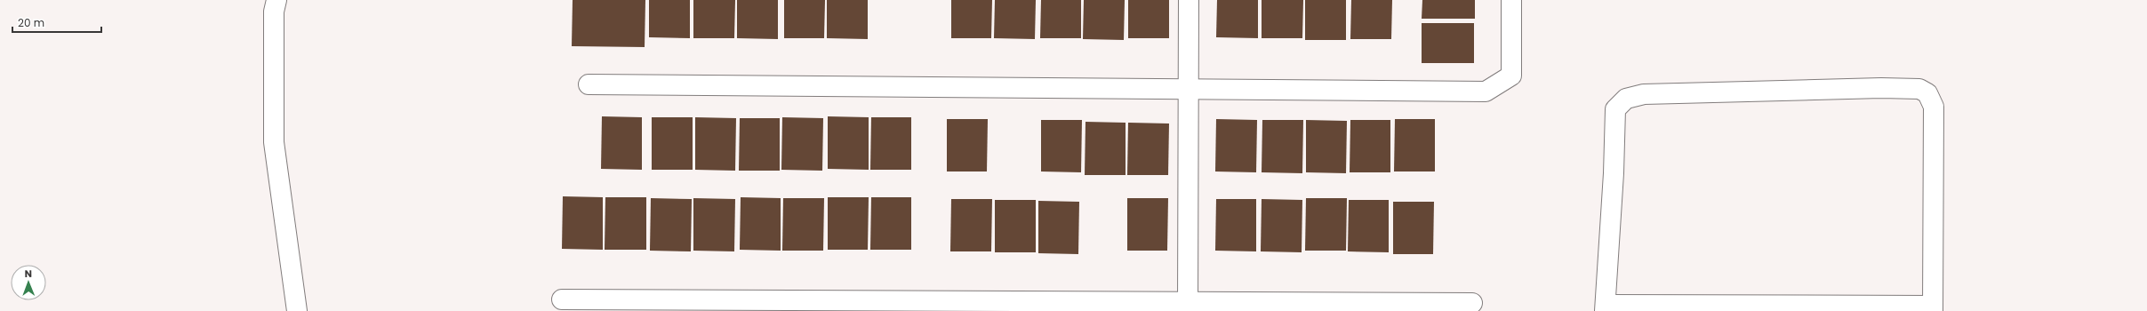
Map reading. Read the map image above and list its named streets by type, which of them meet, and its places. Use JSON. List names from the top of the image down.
{
  "scale_bar": "20 m",
  "north": "top"
}
